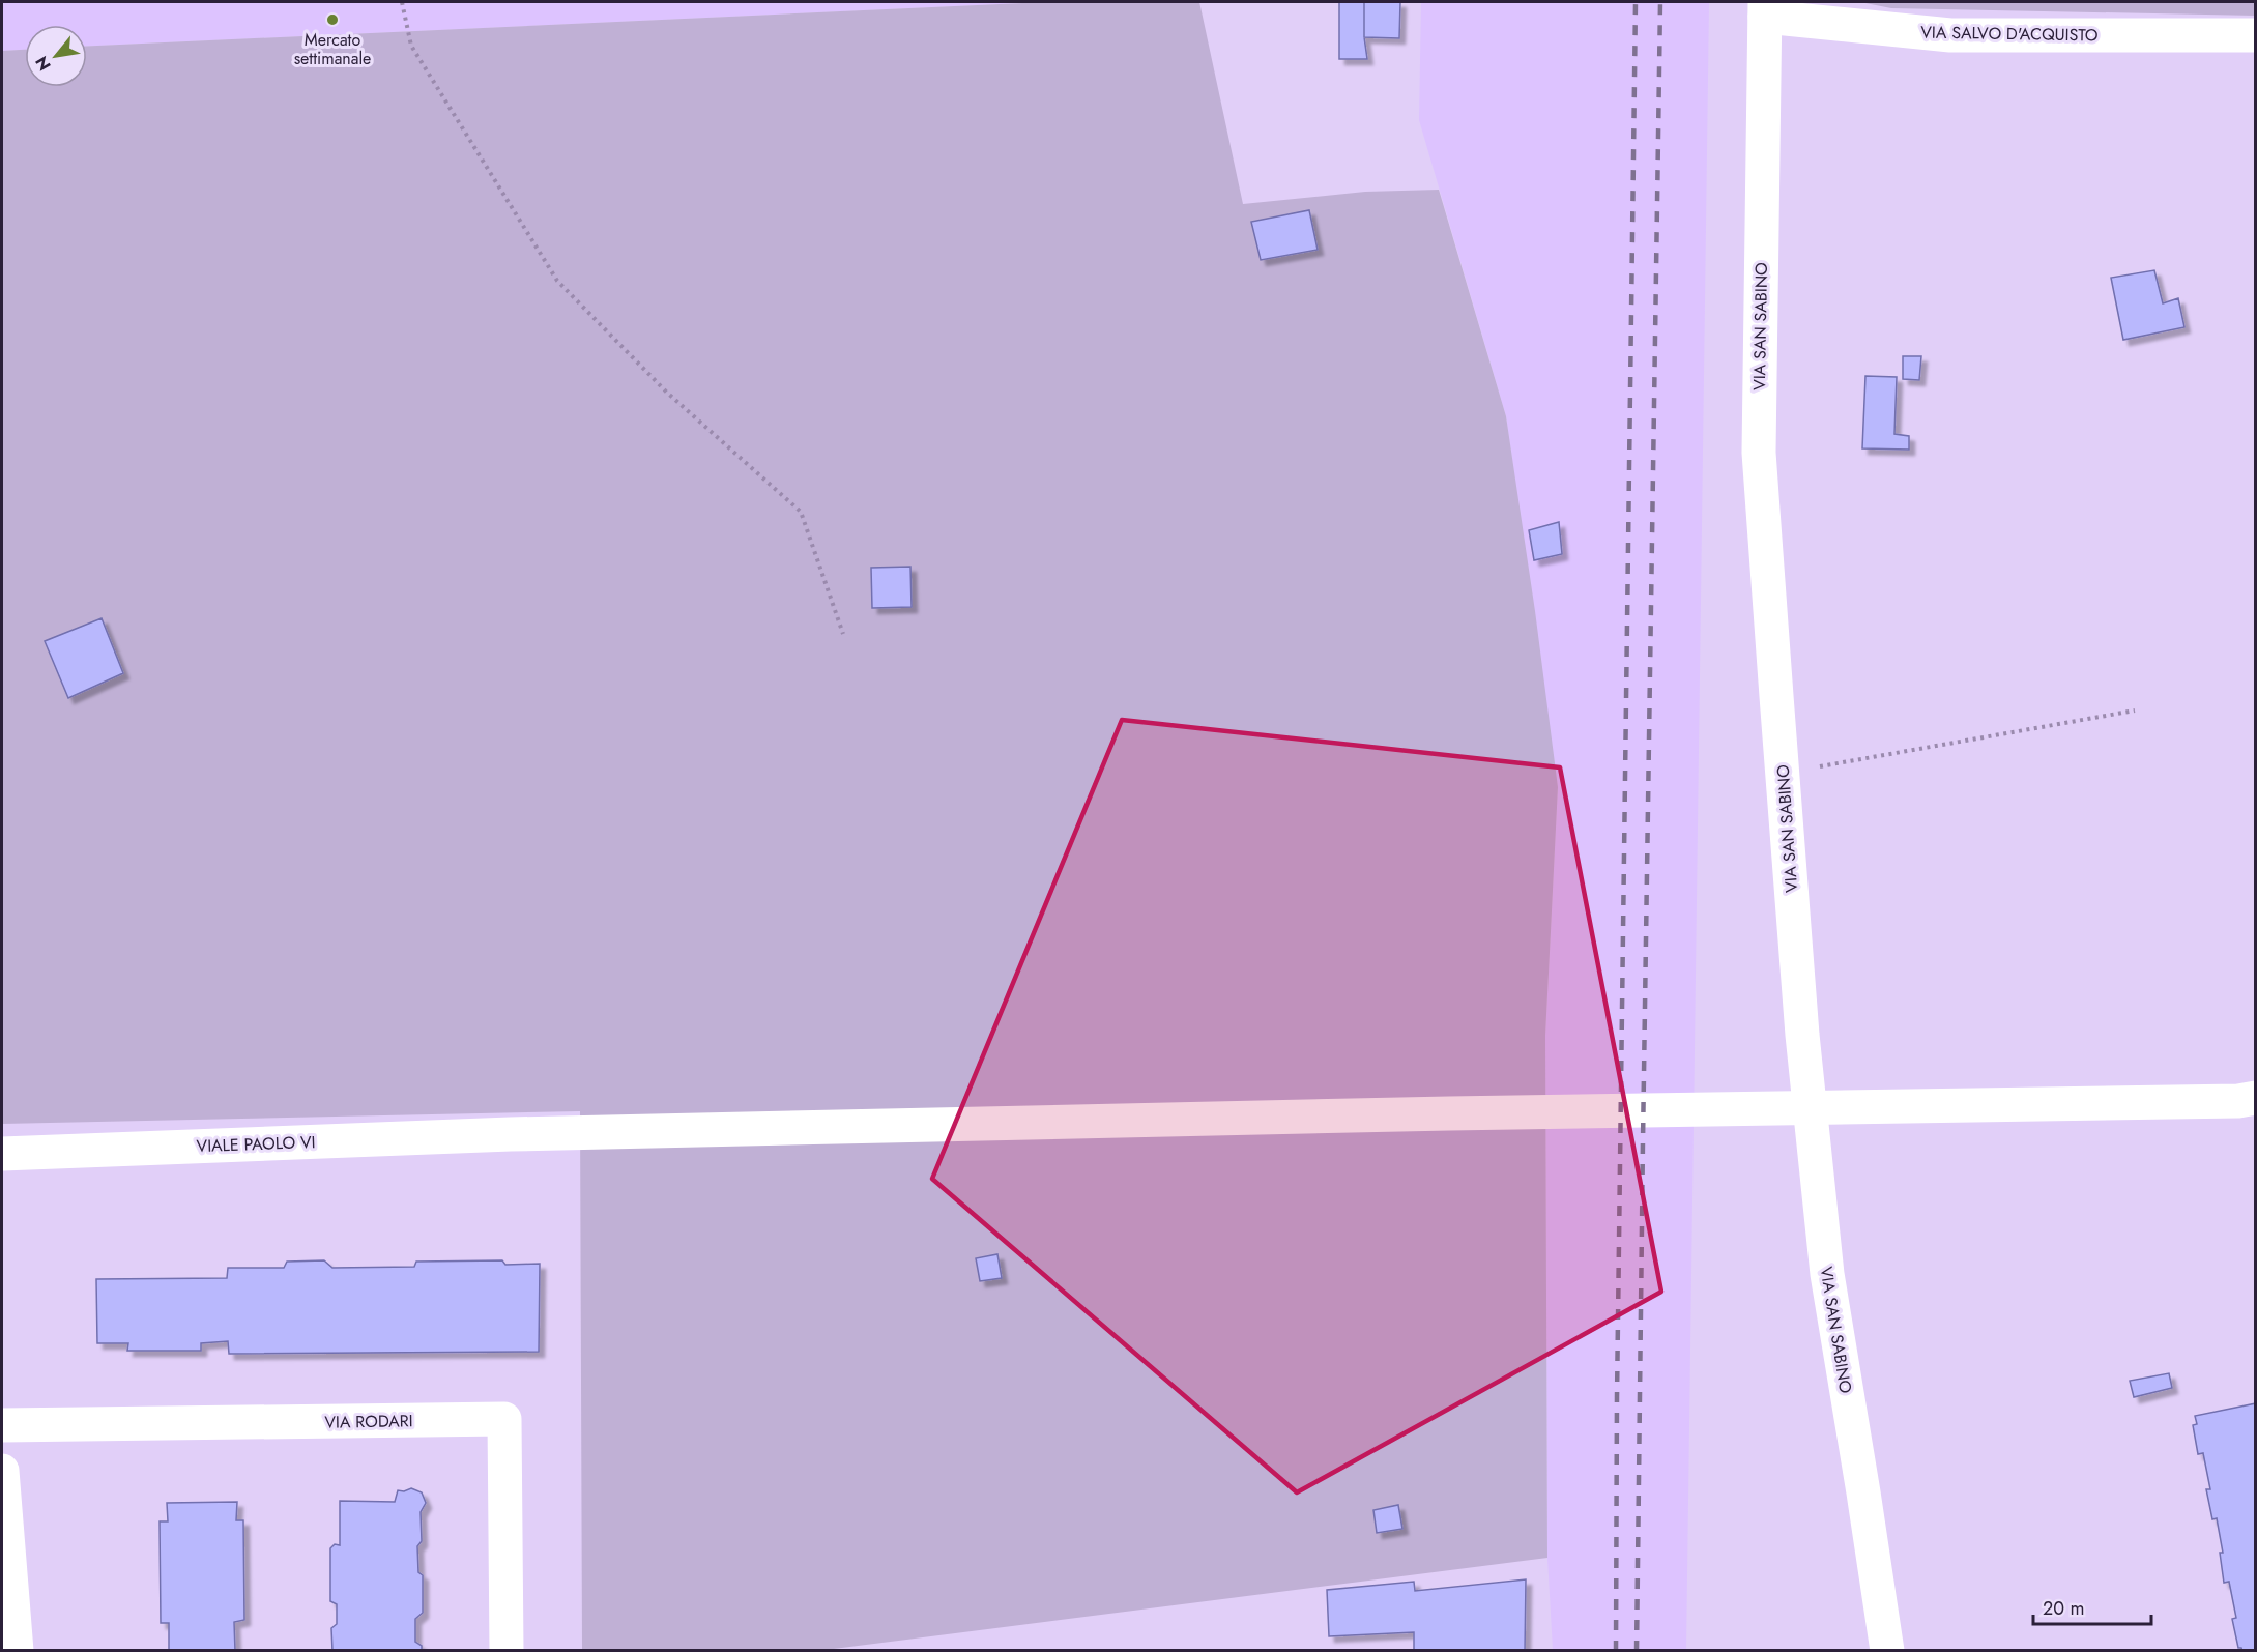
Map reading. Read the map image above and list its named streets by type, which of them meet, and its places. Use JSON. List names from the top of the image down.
{
  "streets": {
    "street": [
      "VIA SALVO D'ACQUISTO",
      "VIA SAN SABINO",
      "VIALE PAOLO VI",
      "VIA RODARI"
    ]
  },
  "crossings": [
    ["VIA SALVO D'ACQUISTO", "VIA SAN SABINO"]
  ],
  "places": ["Mercato settimanale"],
  "scale_bar": "20 m",
  "north": "bottom left"
}
